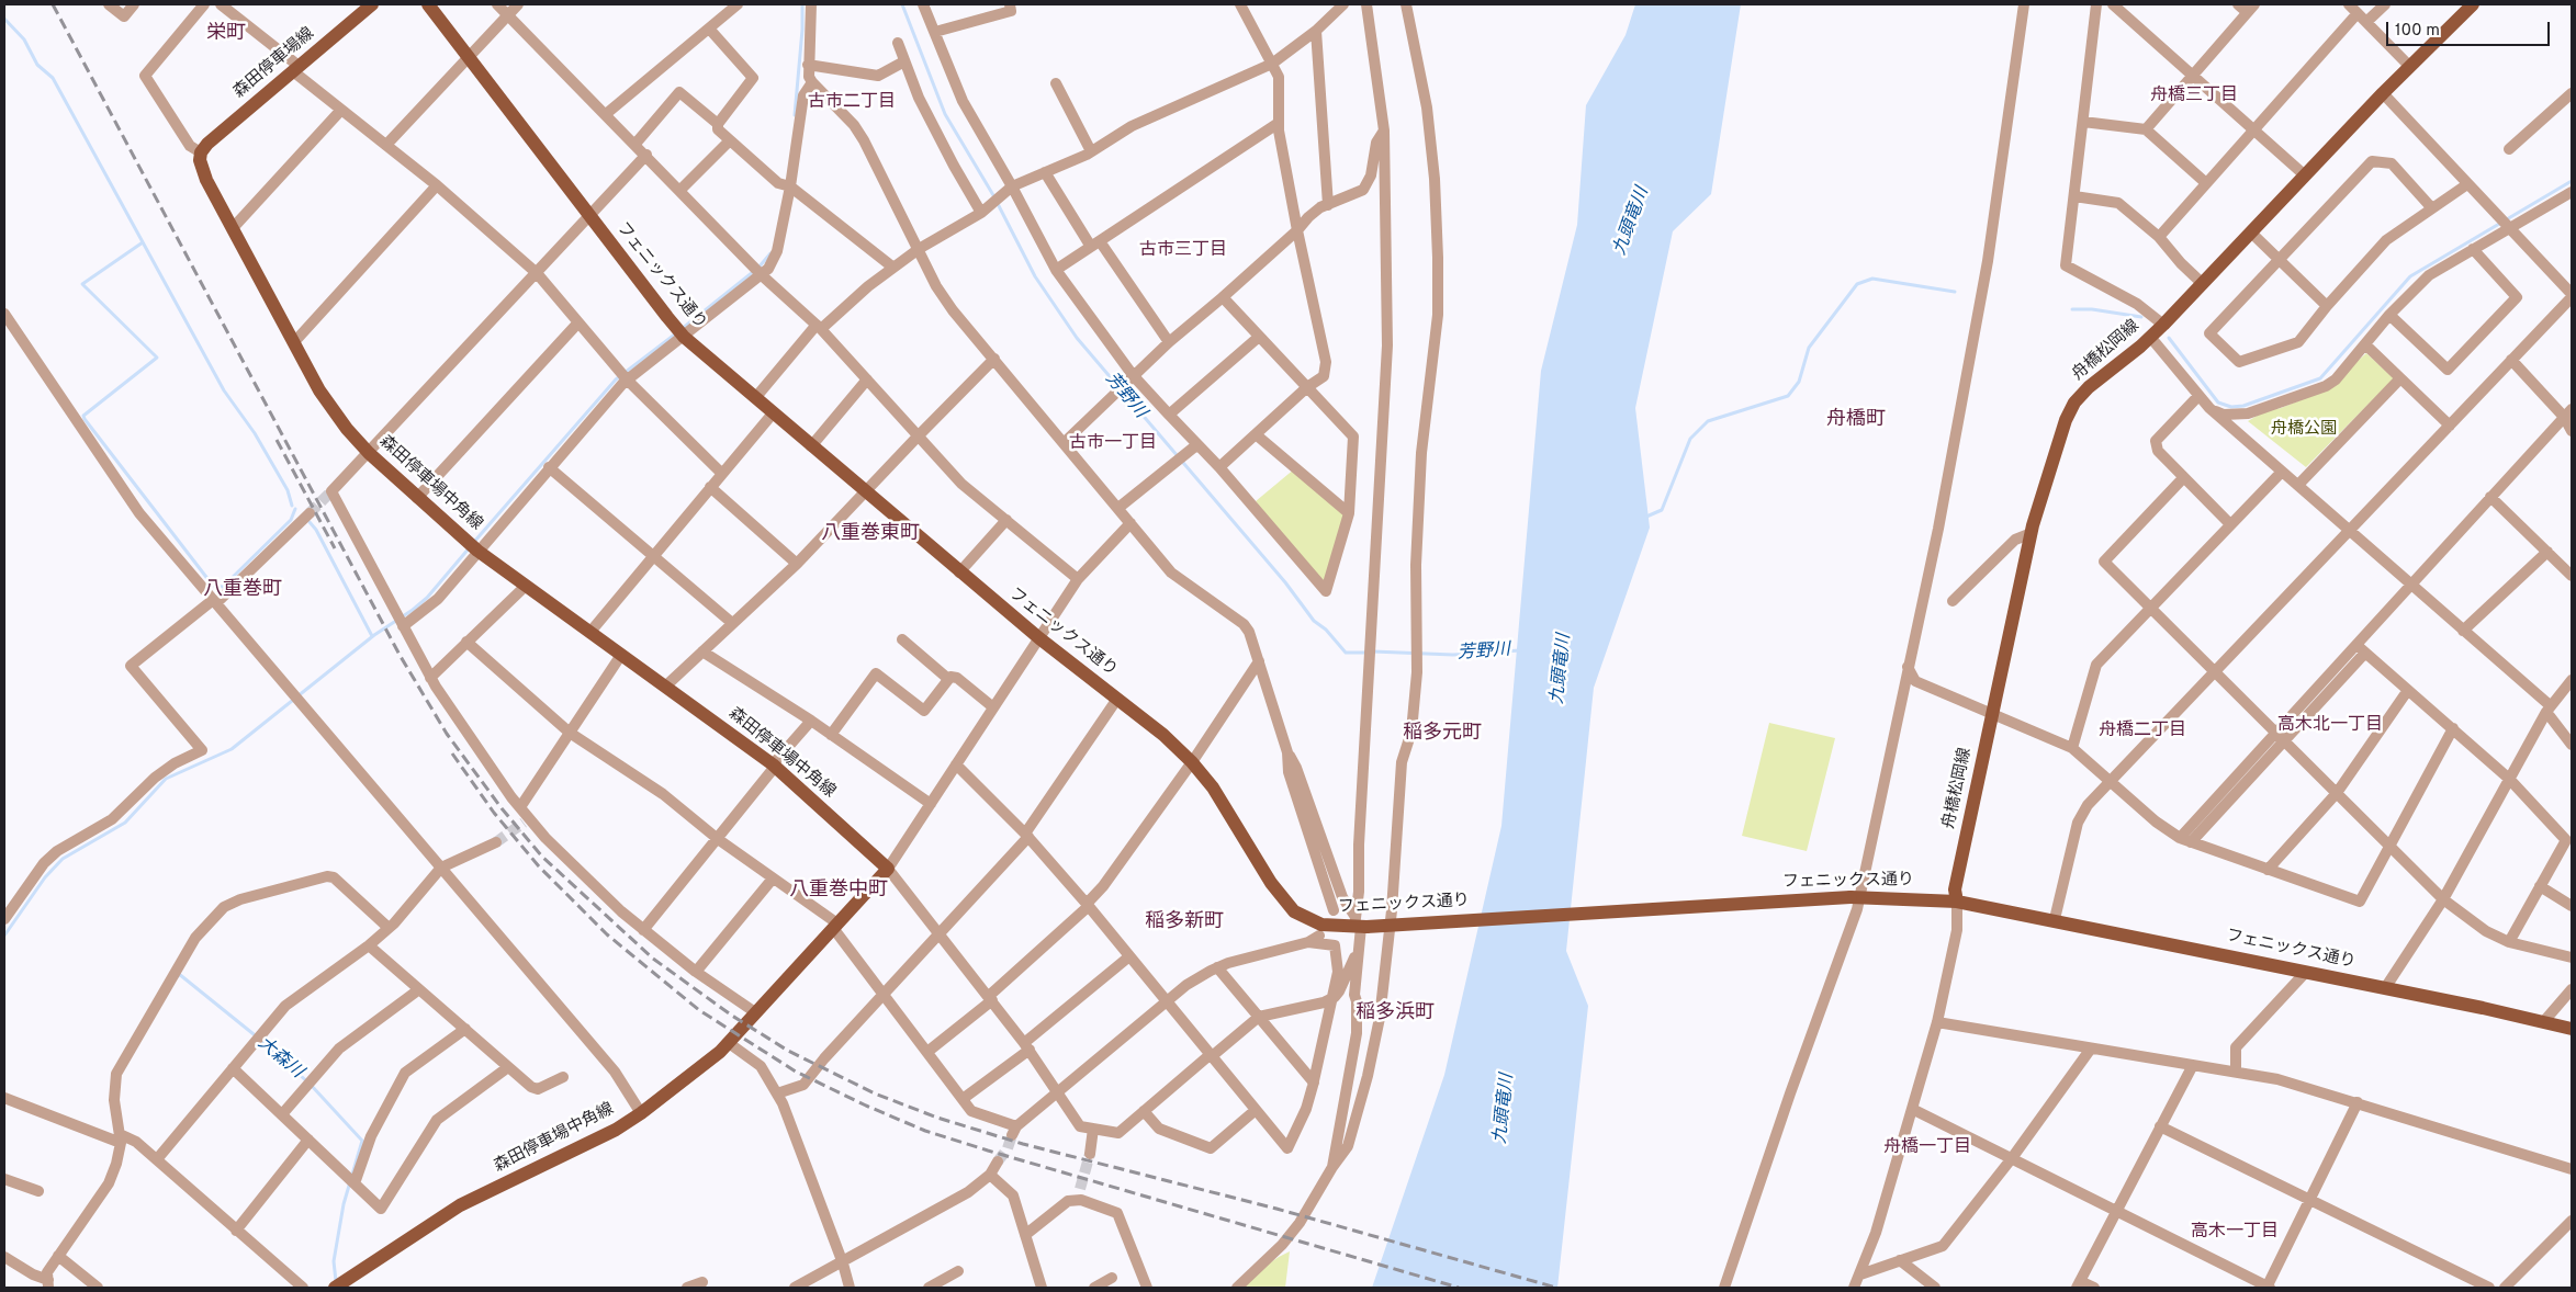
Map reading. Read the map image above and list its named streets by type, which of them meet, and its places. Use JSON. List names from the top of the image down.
{
  "streets": {
    "main road": [
      "森田停車場線",
      "フェニックス通り",
      "舟橋松岡線",
      "森田停車場中角線"
    ]
  },
  "crossings": [
    ["森田停車場線", "森田停車場中角線"],
    ["フェニックス通り", "舟橋松岡線"]
  ],
  "districts": [
    "栄町",
    "舟橋三丁目",
    "古市二丁目",
    "古市三丁目",
    "舟橋町",
    "古市一丁目",
    "八重巻東町",
    "八重巻町",
    "高木北一丁目",
    "舟橋二丁目",
    "稲多元町",
    "八重巻中町",
    "稲多新町",
    "稲多浜町",
    "舟橋一丁目",
    "高木一丁目"
  ],
  "water": ["九頭竜川", "芳野川", "大森川"],
  "parks": ["舟橋公園"],
  "scale_bar": "100 m"
}
